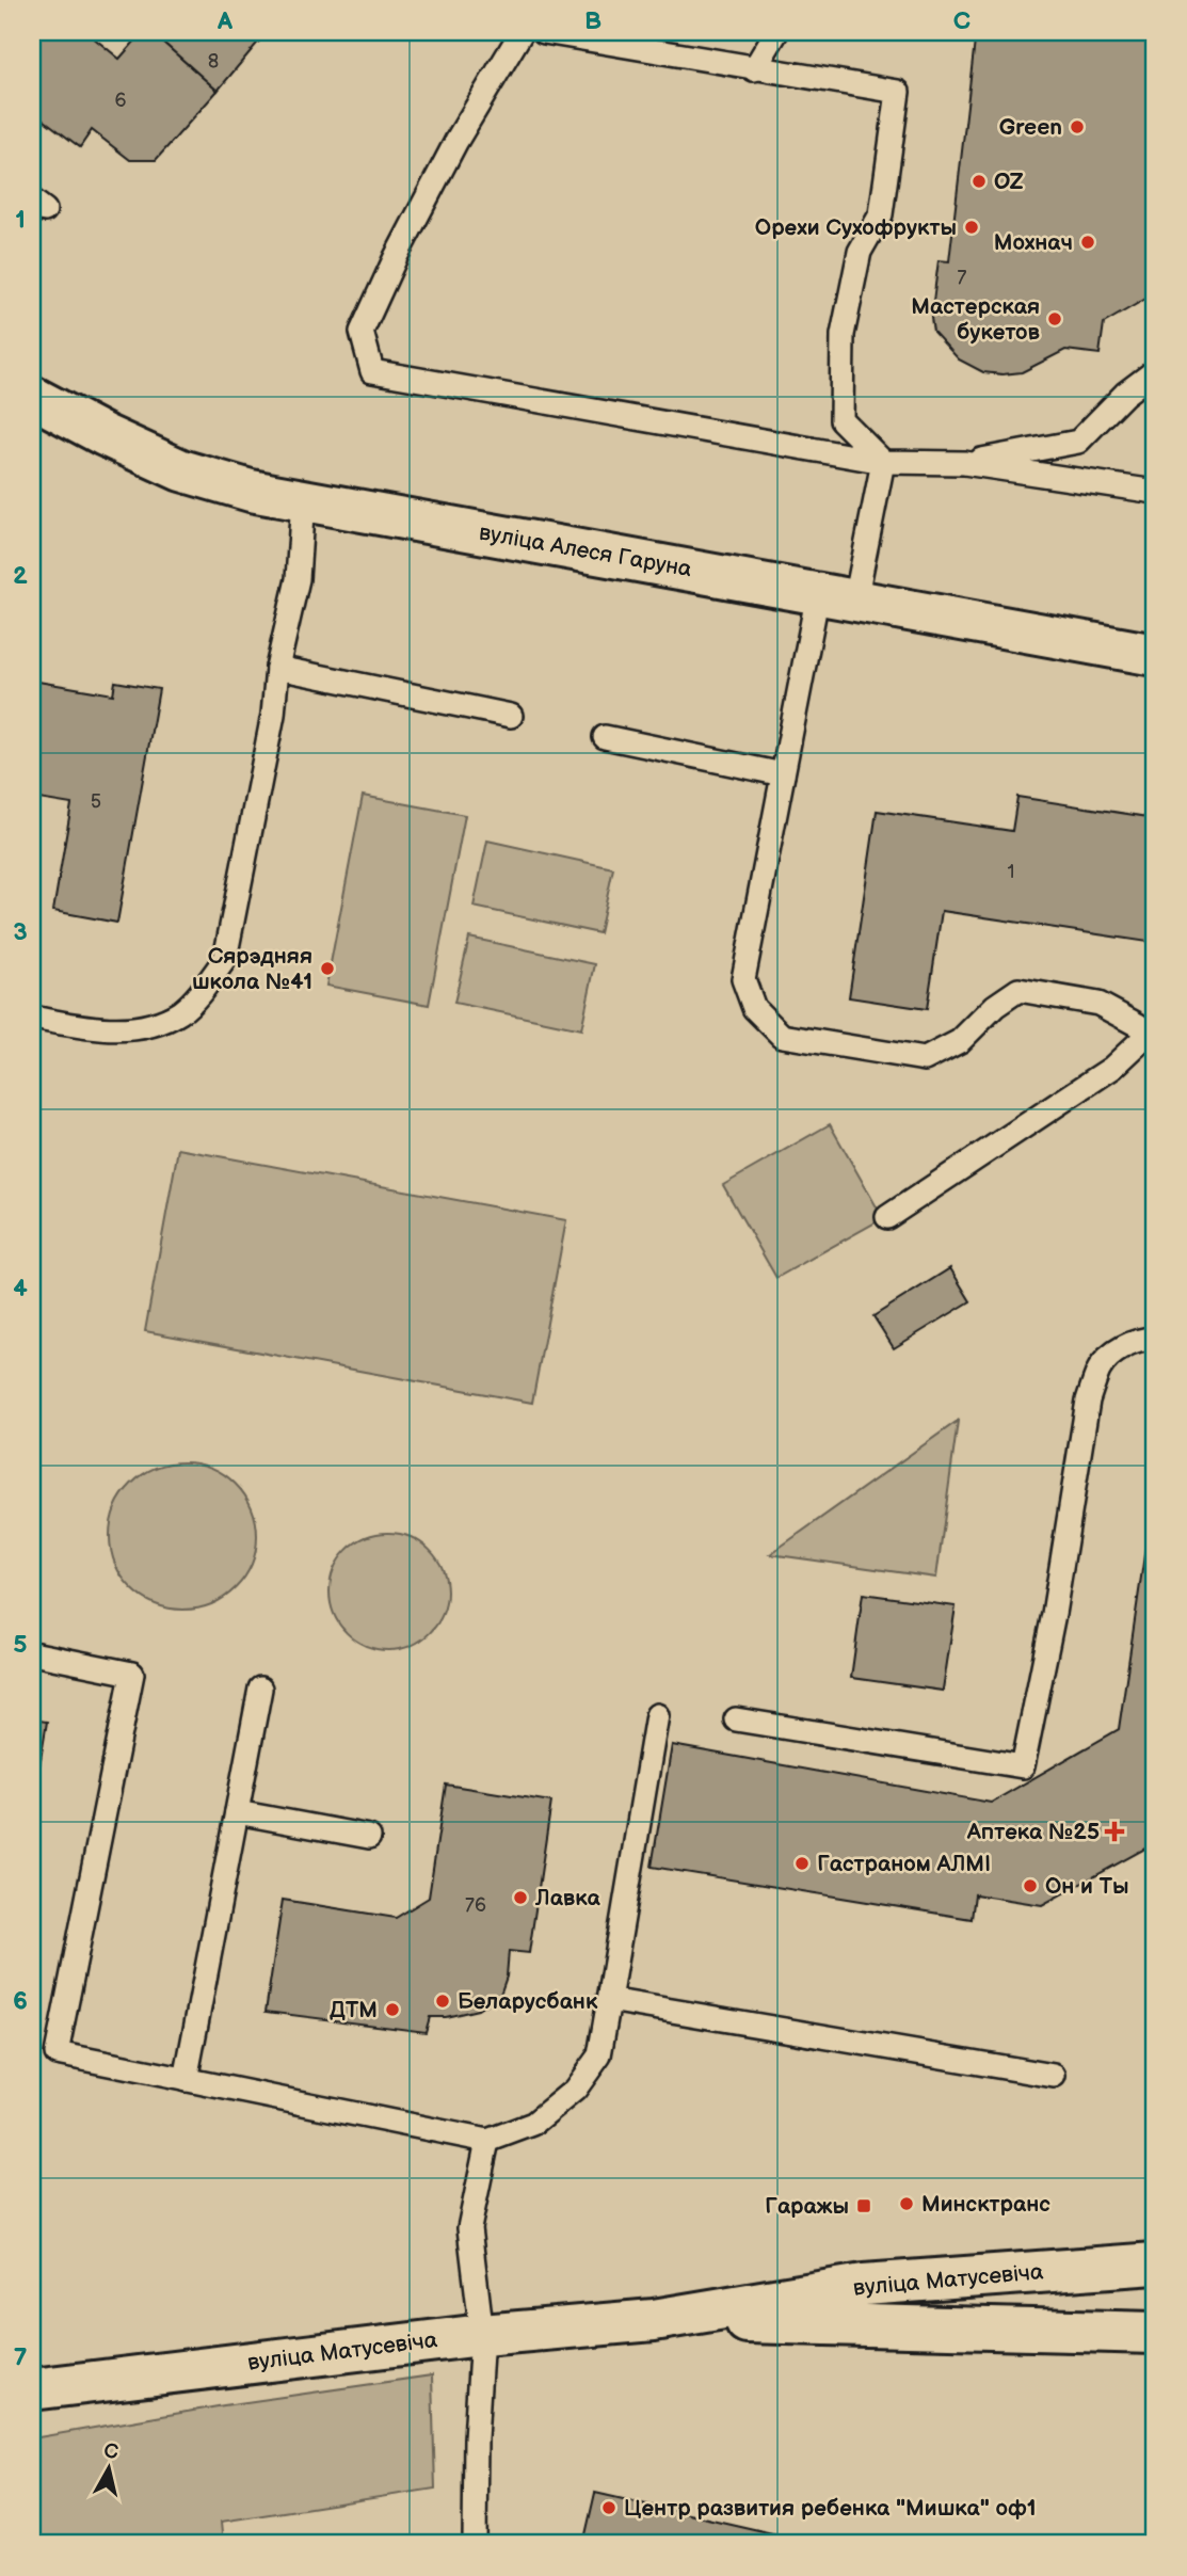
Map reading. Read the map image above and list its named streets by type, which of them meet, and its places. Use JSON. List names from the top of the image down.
{
  "streets": {
    "main road": ["вуліца Алеся Гаруна", "вуліца Матусевіча"]
  },
  "places": {
    "other": [
      "Green",
      "OZ",
      "Орехи Сухофрукты",
      "Мохнач",
      "Мастерская букетов",
      "Сярэдняя школа №41",
      "Гастраном АЛМІ",
      "Он и Ты",
      "Лавка",
      "Беларусбанк",
      "ДТМ",
      "Минсктранс",
      "Центр развития ребенка \"Мишка\" оф1"
    ],
    "health": ["Аптека №25"],
    "transit": ["Гаражы"]
  },
  "house_numbers": [
    "8",
    "6",
    "7",
    "5",
    "1",
    "76"
  ],
  "north": "top",
  "grid": {
    "columns": ["A", "B", "C"],
    "rows": [
      "1",
      "2",
      "3",
      "4",
      "5",
      "6",
      "7"
    ]
  }
}
